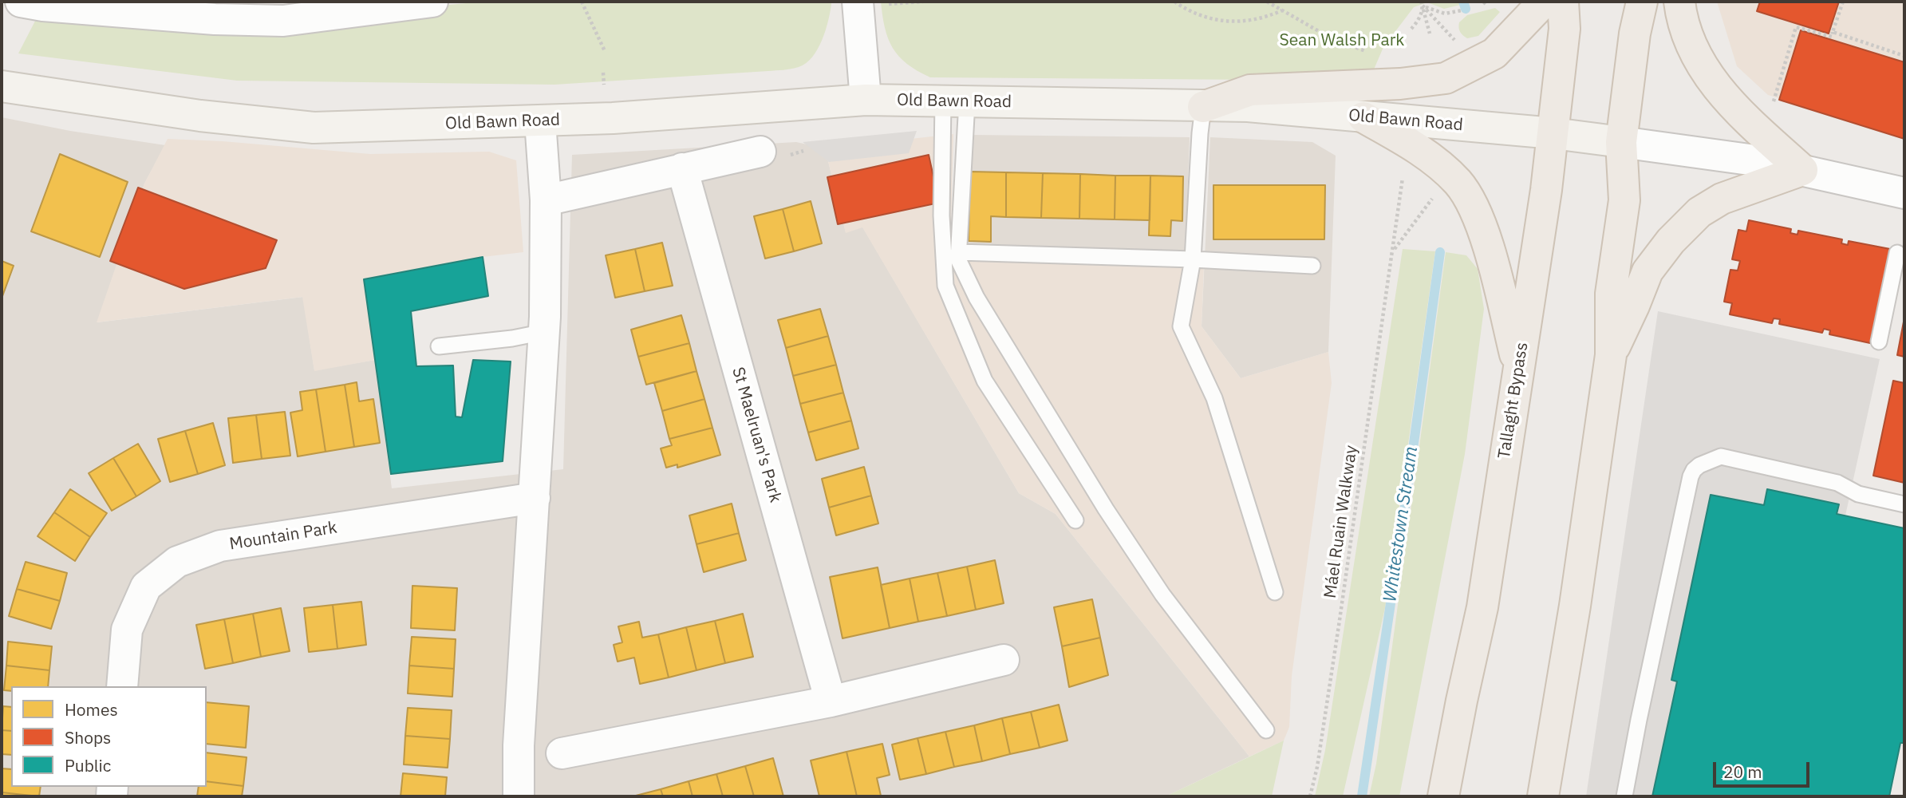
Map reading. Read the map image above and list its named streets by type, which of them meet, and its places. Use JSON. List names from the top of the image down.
{
  "streets": {
    "main road": ["Old Bawn Road", "Tallaght Bypass"],
    "street": ["St Maelruan's Park", "Mountain Park"],
    "path": ["Máel Ruain Walkway"]
  },
  "crossings": [
    ["Old Bawn Road", "Tallaght Bypass"]
  ],
  "water": ["Whitestown Stream"],
  "parks": ["Sean Walsh Park"],
  "legend": ["Homes", "Shops", "Public"],
  "scale_bar": "20 m"
}
